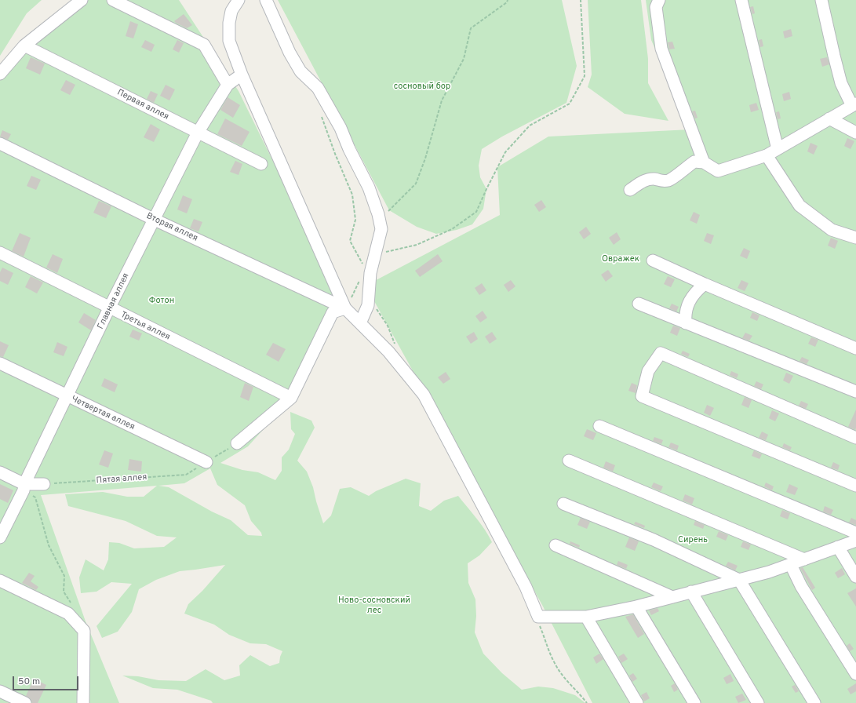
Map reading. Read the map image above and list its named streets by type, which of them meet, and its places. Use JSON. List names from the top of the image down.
{
  "streets": {
    "street": [
      "Первая аллея",
      "Вторая аллея",
      "Главная аллея",
      "Третья аллея",
      "Четвертая аллея"
    ],
    "path": ["Пятая аллея"]
  },
  "crossings": [
    ["Первая аллея", "Главная аллея"],
    ["Вторая аллея", "Главная аллея"],
    ["Главная аллея", "Третья аллея"],
    ["Главная аллея", "Четвертая аллея"],
    ["Четвертая аллея", "Пятая аллея"]
  ],
  "parks": [
    "сосновый бор",
    "Овражек",
    "Фотон",
    "Сирень",
    "Ново-сосновский лес"
  ],
  "scale_bar": "50 m"
}
